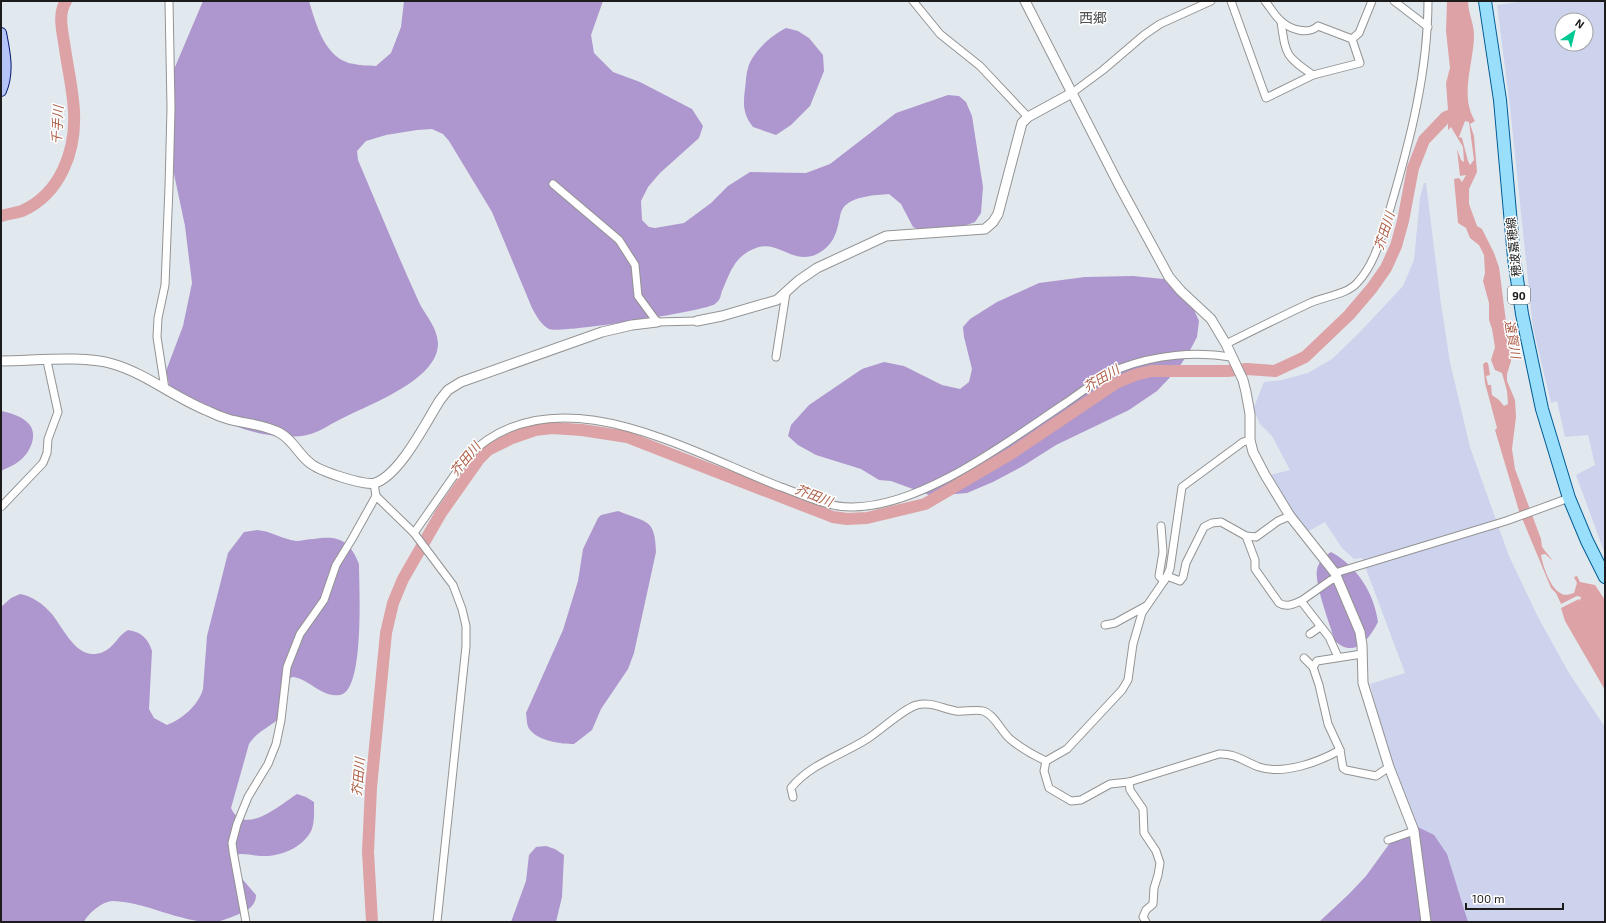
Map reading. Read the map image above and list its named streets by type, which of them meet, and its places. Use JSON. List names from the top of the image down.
{
  "streets": {
    "main road": ["穂波嘉穂線", "90"]
  },
  "districts": ["西郷"],
  "water": ["千手川", "芥田川", "遠賀川"],
  "scale_bar": "100 m",
  "north": "top right"
}
